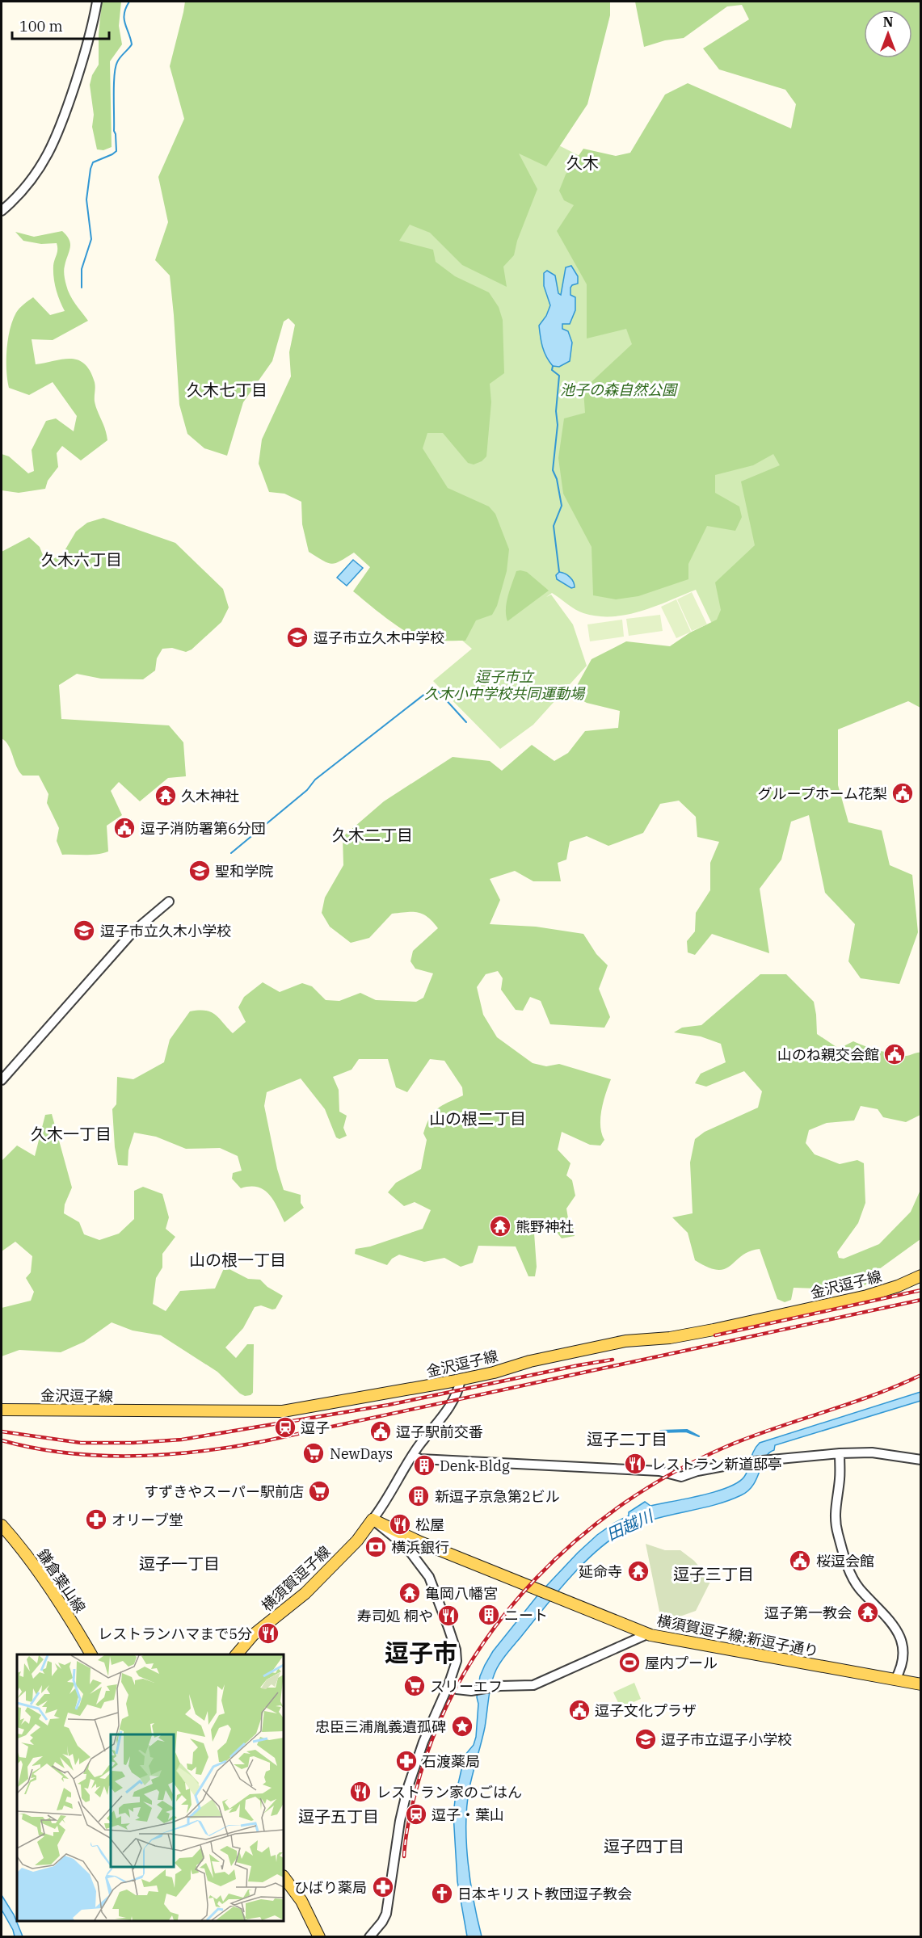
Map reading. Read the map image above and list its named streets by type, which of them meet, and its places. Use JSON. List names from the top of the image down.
{
  "streets": {
    "main road": [
      "金沢逗子線",
      "横須賀逗子線",
      "鎌倉葉山線",
      "横須賀逗子線;新逗子通り"
    ]
  },
  "districts": [
    "久木",
    "久木七丁目",
    "久木六丁目",
    "久木二丁目",
    "山の根二丁目",
    "久木一丁目",
    "山の根一丁目",
    "逗子二丁目",
    "逗子一丁目",
    "逗子三丁目",
    "逗子市",
    "逗子五丁目",
    "逗子四丁目"
  ],
  "water": ["田越川"],
  "parks": ["池子の森自然公園", "逗子市立 久木小中学校共同運動場"],
  "places": {
    "school or university": [
      "逗子市立久木中学校",
      "聖和学院",
      "逗子市立久木小学校",
      "逗子市立逗子小学校"
    ],
    "public building": [
      "グループホーム花梨",
      "逗子消防署第6分団",
      "山のね親交会館",
      "逗子駅前交番",
      "桜逗会館",
      "逗子文化プラザ"
    ],
    "temple": [
      "久木神社",
      "熊野神社",
      "延命寺",
      "亀岡八幡宮",
      "逗子第一教会"
    ],
    "station": ["逗子", "逗子・葉山"],
    "supermarket": ["NewDays", "すずきやスーパー駅前店", "スリーエフ"],
    "restaurant": [
      "レストラン新道邸亭",
      "松屋",
      "寿司処 桐や",
      "レストランハマまで5分",
      "レストラン家のごはん"
    ],
    "building": ["Denk Bldg", "新逗子京急第2ビル", "ニート"],
    "pharmacy": ["オリーブ堂", "石渡薬局", "ひばり薬局"],
    "bank": ["横浜銀行"],
    "sports": ["屋内プール"],
    "place": ["忠臣三浦胤義遺孤碑"],
    "church": ["日本キリスト教団逗子教会"]
  },
  "scale_bar": "100 m",
  "north": "top"
}
